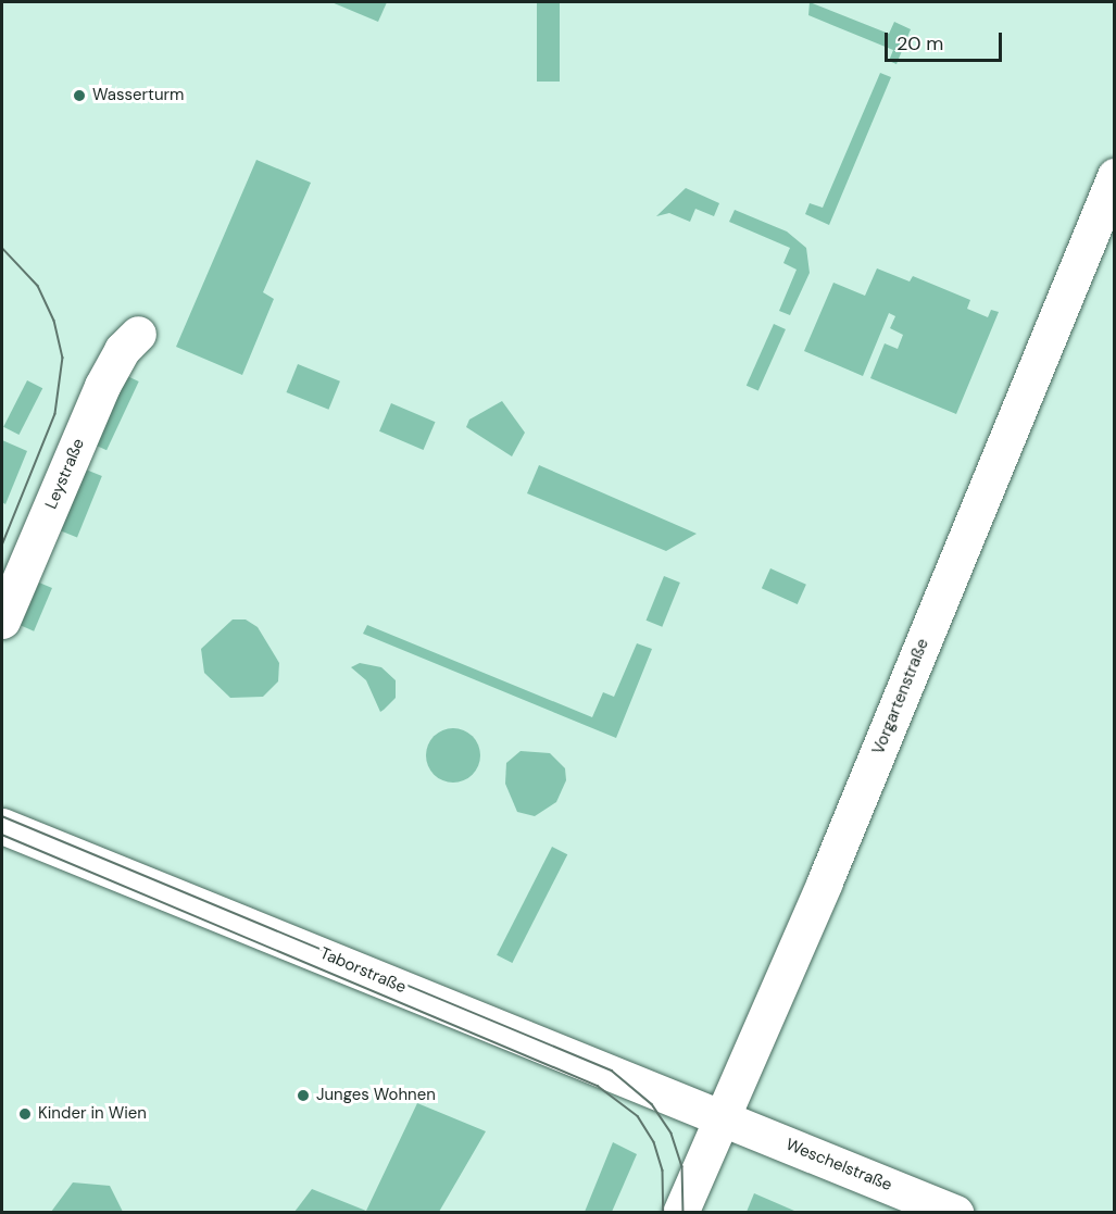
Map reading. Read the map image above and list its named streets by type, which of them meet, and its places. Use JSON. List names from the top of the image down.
{
  "streets": {
    "street": [
      "Leystraße",
      "Vorgartenstraße",
      "Taborstraße",
      "Weschelstraße"
    ]
  },
  "crossings": [
    ["Vorgartenstraße", "Taborstraße"],
    ["Vorgartenstraße", "Weschelstraße"],
    ["Taborstraße", "Weschelstraße"]
  ],
  "places": ["Wasserturm", "Junges Wohnen", "Kinder in Wien"],
  "scale_bar": "20 m"
}
